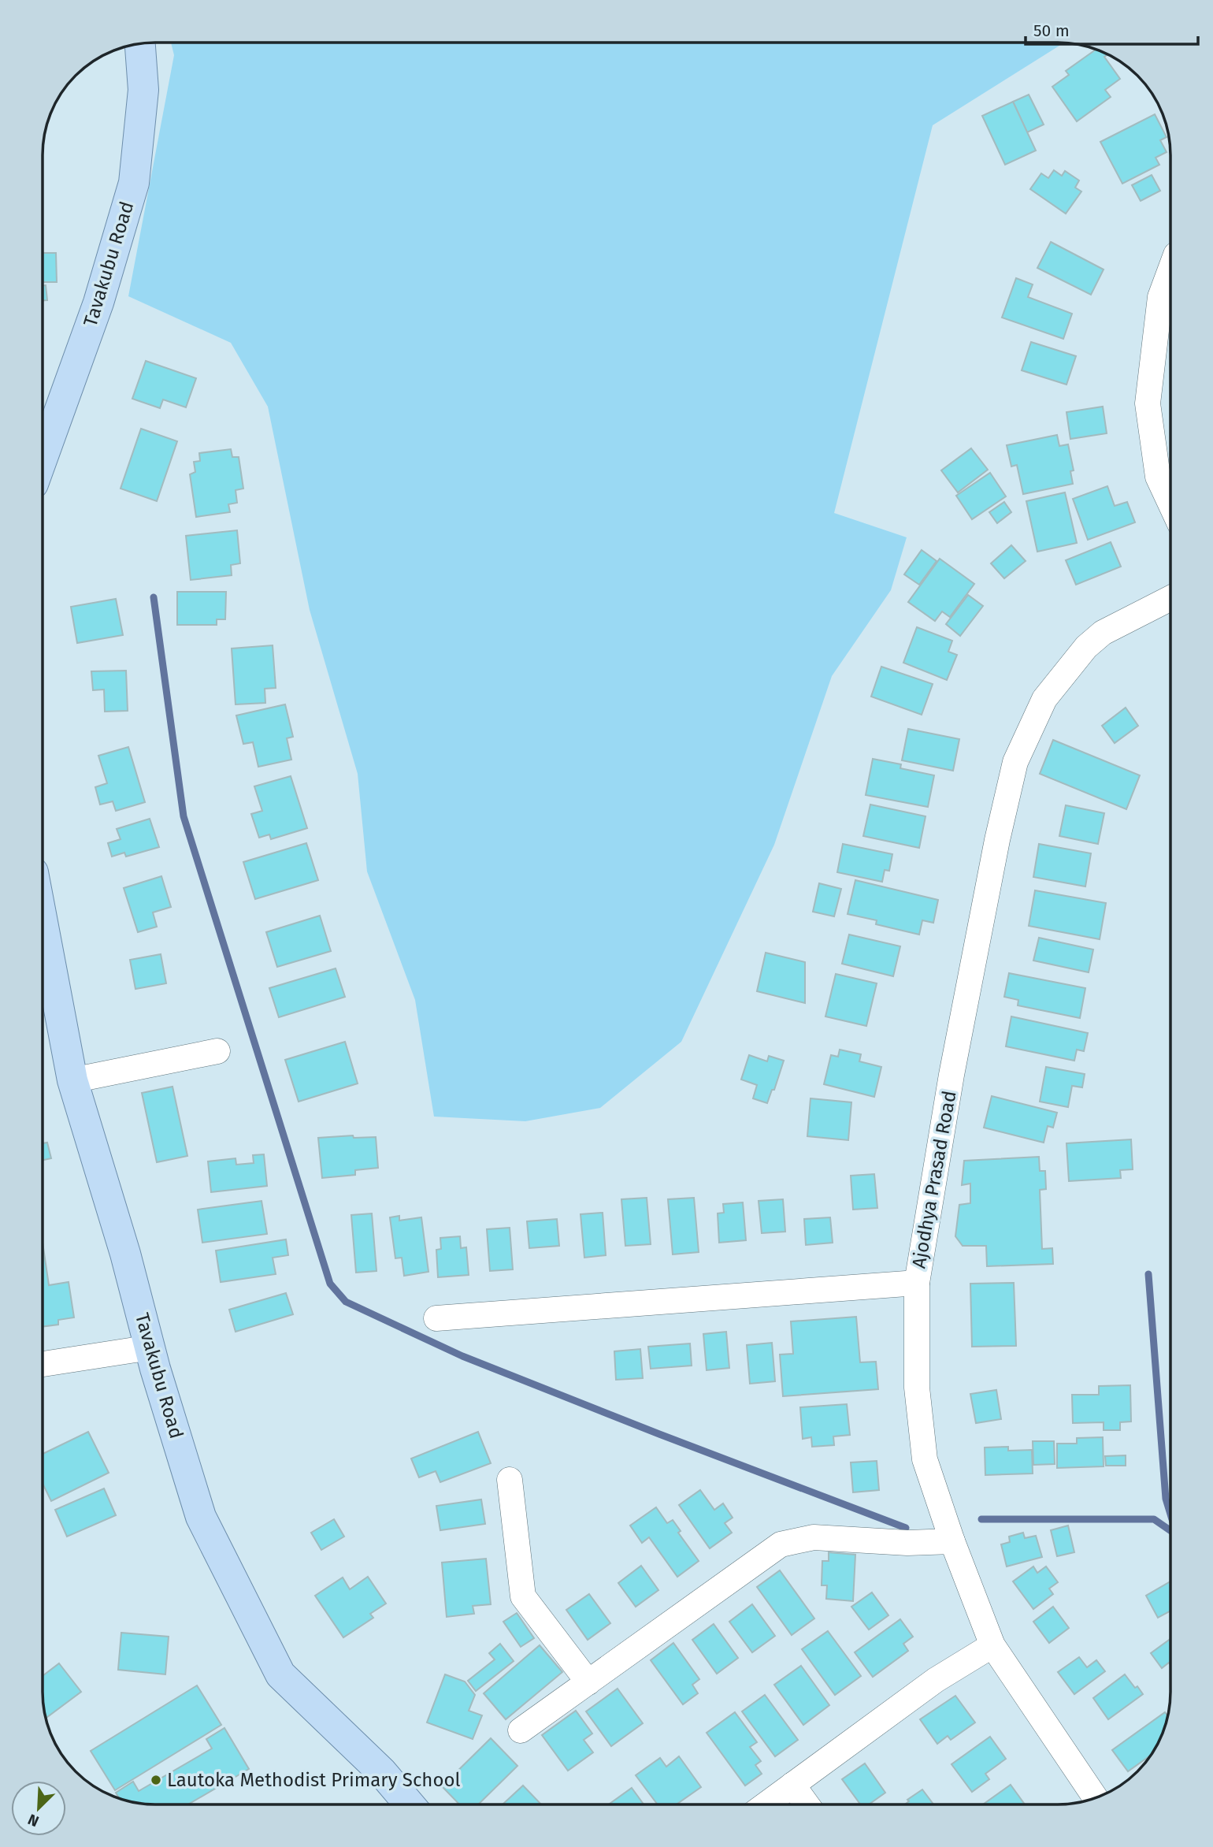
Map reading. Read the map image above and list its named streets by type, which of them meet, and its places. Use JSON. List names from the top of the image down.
{
  "streets": {
    "main road": ["Tavakubu Road"],
    "street": ["Ajodhya Prasad Road"]
  },
  "places": ["Lautoka Methodist Primary School"],
  "scale_bar": "50 m",
  "north": "bottom left"
}
